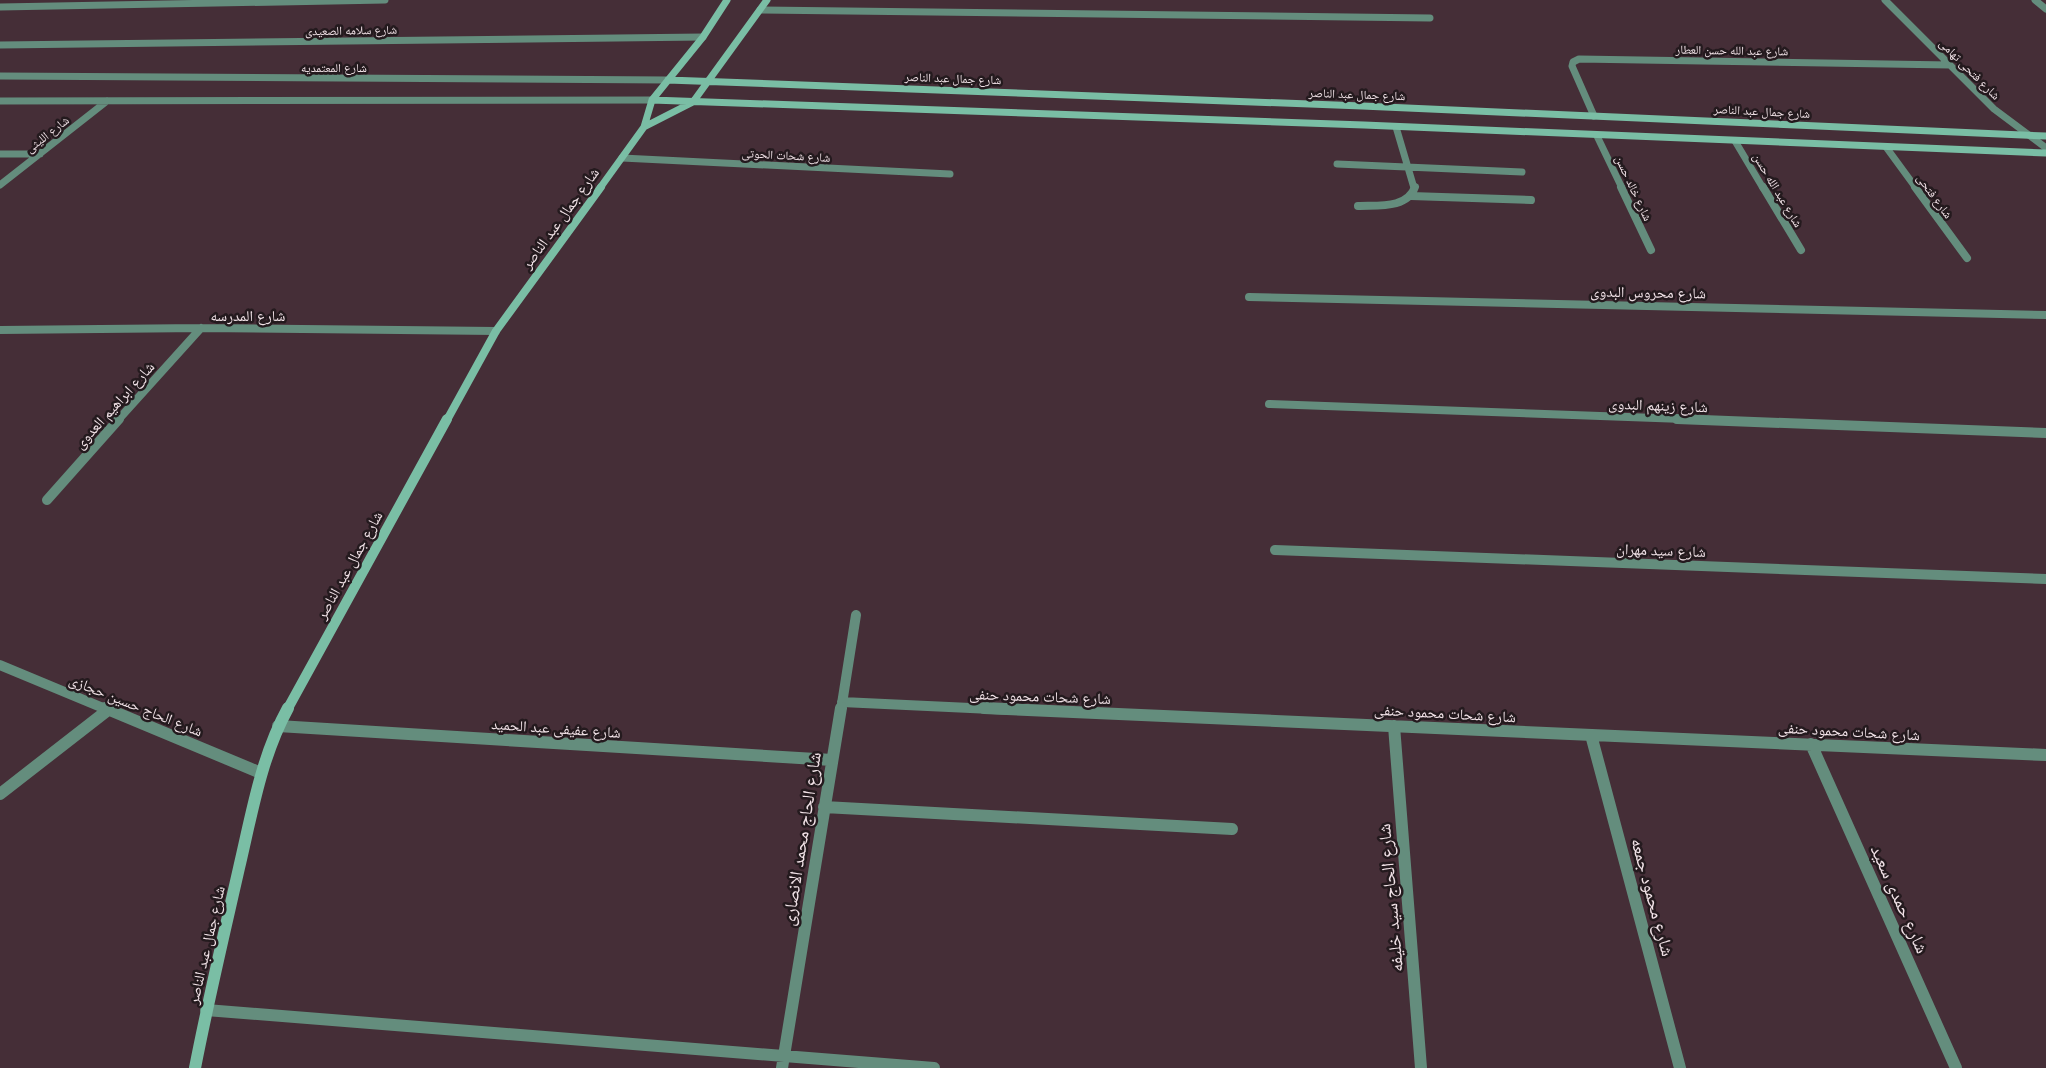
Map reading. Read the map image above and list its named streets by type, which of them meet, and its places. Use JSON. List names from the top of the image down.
{
  "streets": {
    "street": [
      "شارع سلامه الصعيدى",
      "شارع عبد الله حسن العطار",
      "شارع المعتمديه",
      "شارع فتحى تهامى",
      "شارع جمال عبد الناصر",
      "شارع الليثى",
      "شارع شحات الحوتى",
      "شارع خالد حسن",
      "شارع عبد الله حسن",
      "شارع فتحى",
      "شارع محروس البدوى",
      "شارع المدرسه",
      "شارع ابراهيم العدوى",
      "شارع زينهم البدوى",
      "شارع سيد مهران",
      "شارع شحات محمود حنفى",
      "شارع الحاج حسين حجازى",
      "شارع عفيفى عبد الحميد",
      "شارع الحاج محمد الانصارى",
      "شارع محمود جمعه",
      "شارع الحاج سيد خليفه",
      "شارع حمدى سعيد"
    ]
  },
  "crossings": [
    ["شارع عبد الله حسن العطار", "شارع فتحى تهامى"],
    ["شارع عبد الله حسن العطار", "شارع جمال عبد الناصر"],
    ["شارع المعتمديه", "شارع جمال عبد الناصر"],
    ["شارع فتحى تهامى", "شارع جمال عبد الناصر"],
    ["شارع جمال عبد الناصر", "شارع شحات الحوتى"],
    ["شارع جمال عبد الناصر", "شارع خالد حسن"],
    ["شارع جمال عبد الناصر", "شارع عبد الله حسن"],
    ["شارع جمال عبد الناصر", "شارع فتحى"],
    ["شارع جمال عبد الناصر", "شارع المدرسه"],
    ["شارع جمال عبد الناصر", "شارع الحاج حسين حجازى"],
    ["شارع جمال عبد الناصر", "شارع عفيفى عبد الحميد"],
    ["شارع المدرسه", "شارع ابراهيم العدوى"],
    ["شارع شحات محمود حنفى", "شارع الحاج محمد الانصارى"],
    ["شارع شحات محمود حنفى", "شارع محمود جمعه"],
    ["شارع شحات محمود حنفى", "شارع الحاج سيد خليفه"],
    ["شارع شحات محمود حنفى", "شارع حمدى سعيد"],
    ["شارع عفيفى عبد الحميد", "شارع الحاج محمد الانصارى"]
  ]
}
